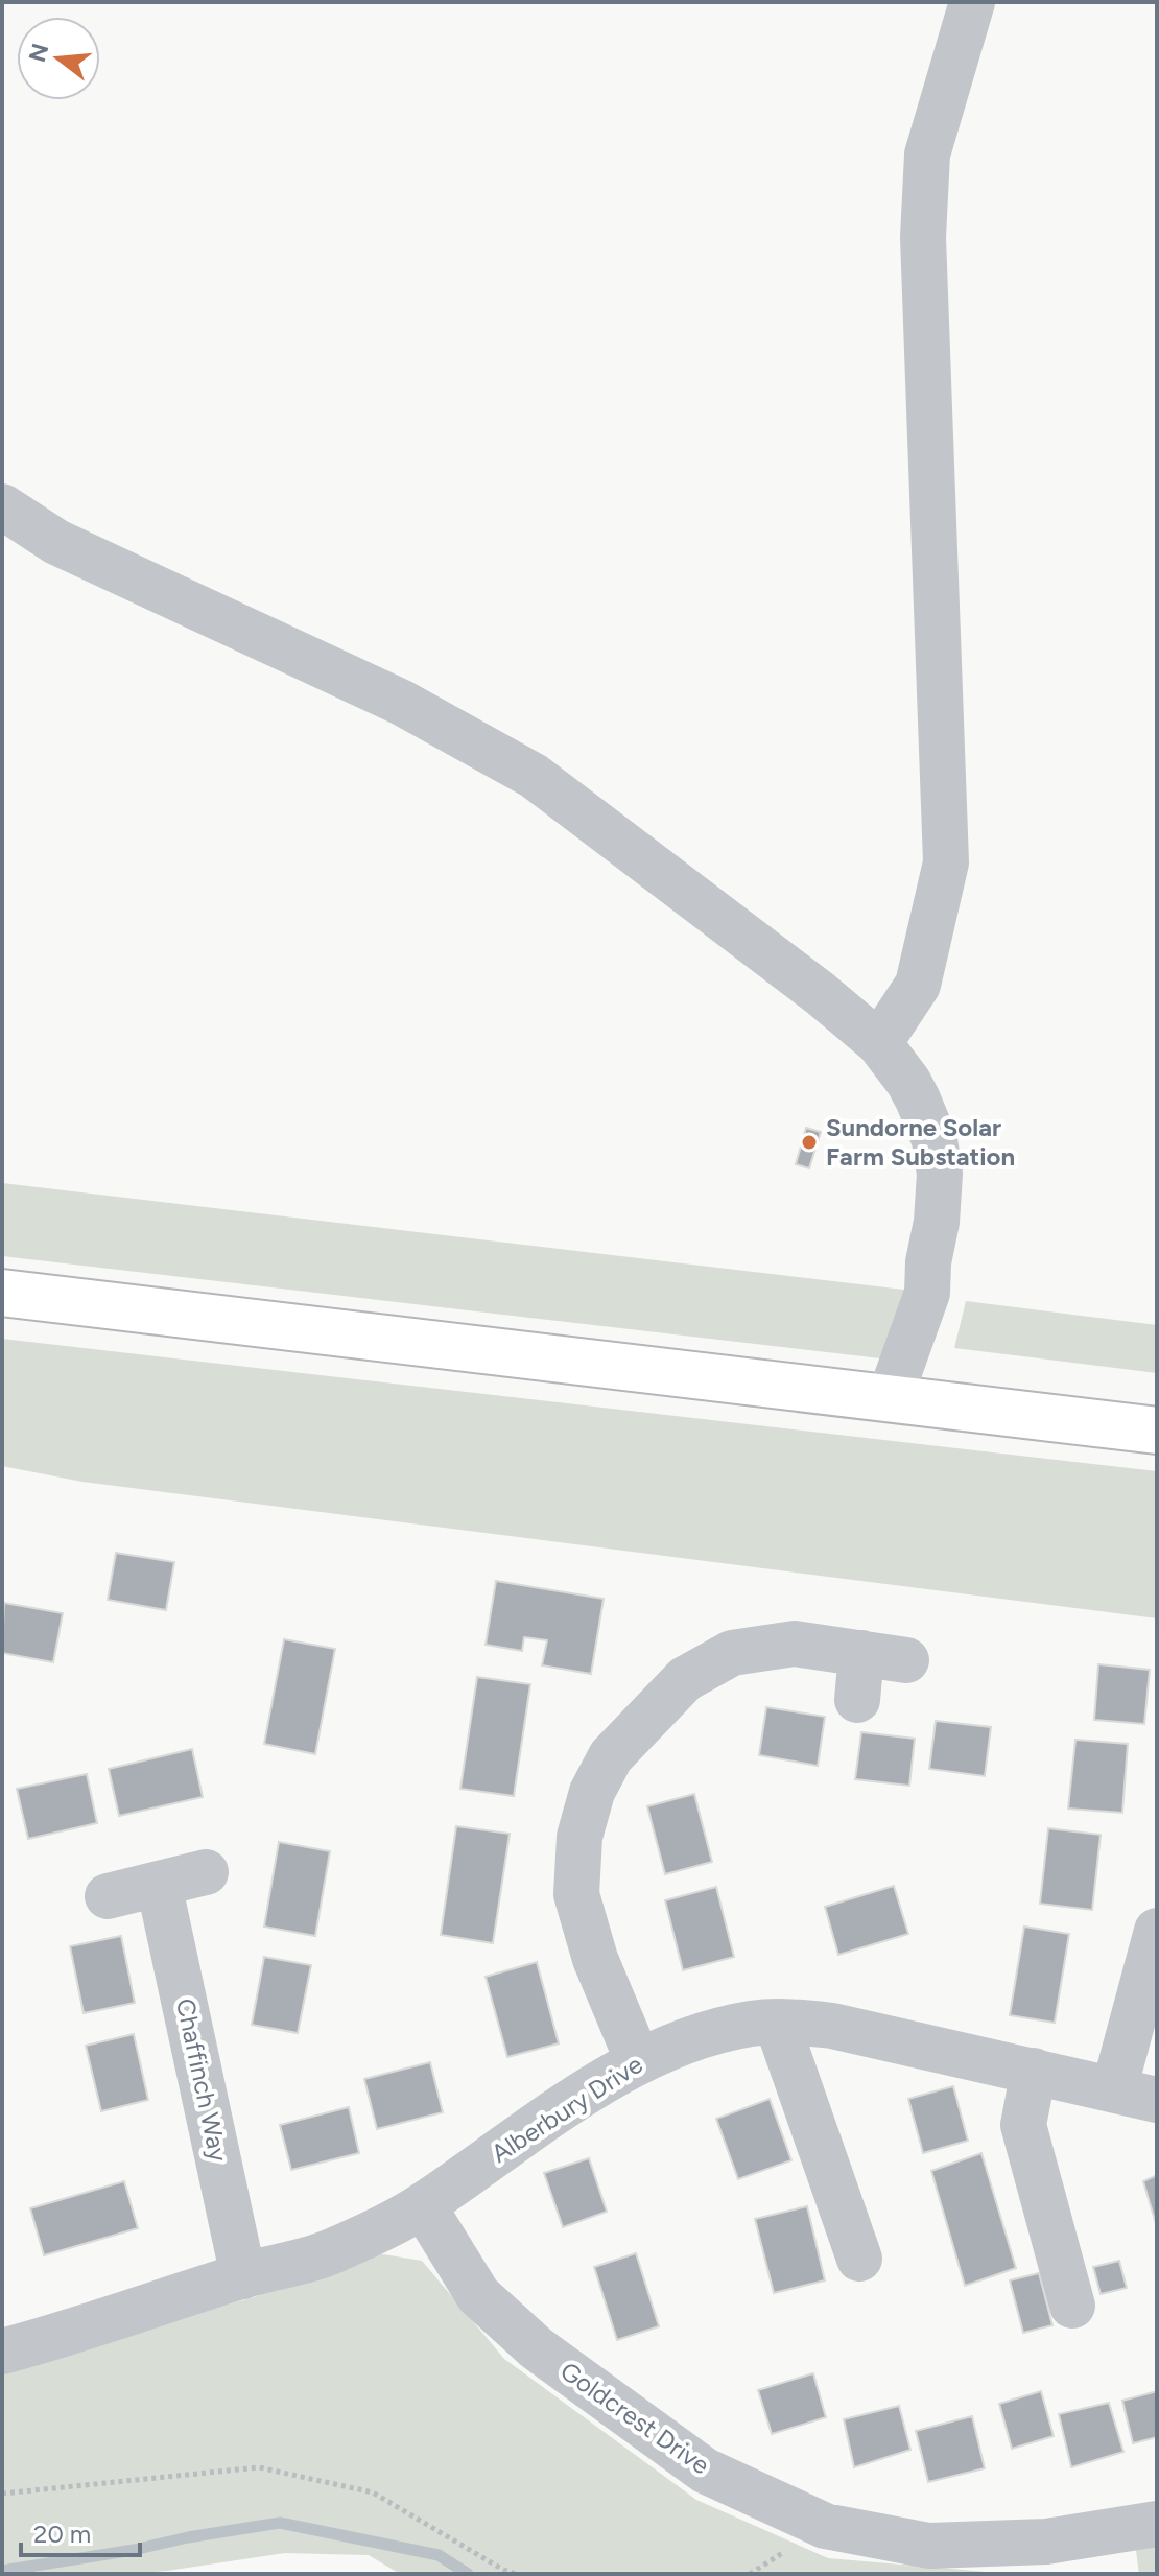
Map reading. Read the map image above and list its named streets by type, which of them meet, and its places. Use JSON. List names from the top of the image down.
{
  "streets": {
    "street": ["Chaffinch Way", "Alberbury Drive", "Goldcrest Drive"]
  },
  "crossings": [
    ["Chaffinch Way", "Alberbury Drive"],
    ["Alberbury Drive", "Goldcrest Drive"]
  ],
  "places": ["Sundorne Solar Farm Substation"],
  "scale_bar": "20 m",
  "north": "left"
}
